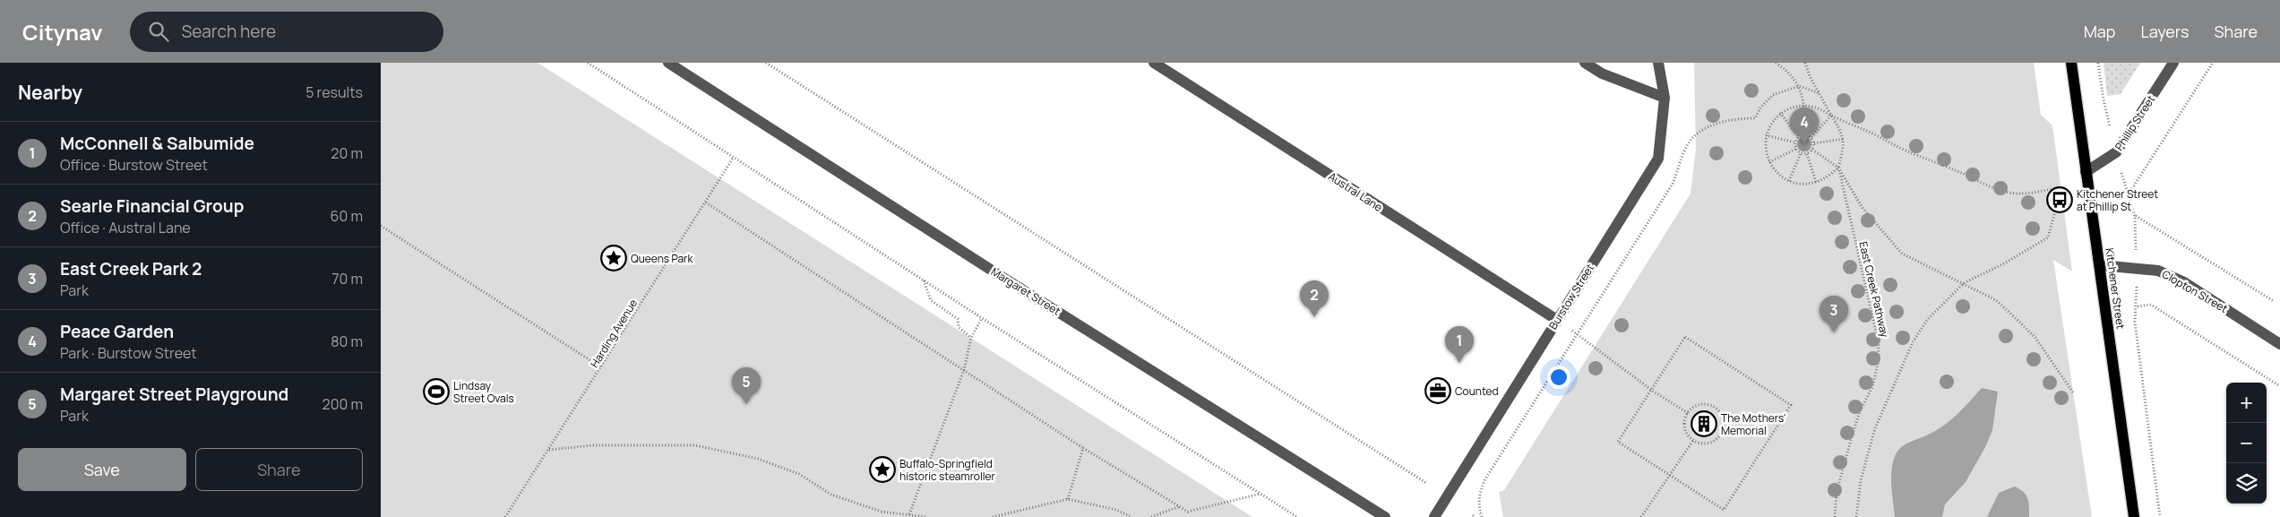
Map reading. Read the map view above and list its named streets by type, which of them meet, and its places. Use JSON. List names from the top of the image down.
{
  "streets": {
    "main road": ["Kitchener Street"],
    "street": [
      "Phillip Street",
      "Austral Lane",
      "Margaret Street",
      "Clopton Street",
      "Burstow Street"
    ],
    "path": ["East Creek Pathway", "Harding Avenue"]
  },
  "crossings": [
    ["Phillip Street", "Kitchener Street"],
    ["Austral Lane", "Burstow Street"],
    ["Kitchener Street", "Clopton Street"]
  ],
  "places": {
    "bus stop": ["Kitchener Street at Phillip St"],
    "place": ["Queens Park", "Buffalo-Springfield historic steamroller"],
    "office": ["Counted"],
    "sports": ["Lindsay Street Ovals"],
    "building": ["The Mothers' Memorial"]
  },
  "page": {
    "header": "Citynav",
    "search": "Search here",
    "nav": ["Map", "Layers", "Share"],
    "heading": ["Nearby", "5 results"],
    "pins": [
      "4",
      "2",
      "3",
      "1",
      "5"
    ],
    "list": [
      {
        "mark": "1",
        "name": "McConnell & Salbumide",
        "note": "Office · Burstow Street",
        "value": "20 m"
      },
      {
        "mark": "2",
        "name": "Searle Financial Group",
        "note": "Office · Austral Lane",
        "value": "60 m"
      },
      {
        "mark": "3",
        "name": "East Creek Park 2",
        "note": "Park",
        "value": "70 m"
      },
      {
        "mark": "4",
        "name": "Peace Garden",
        "note": "Park · Burstow Street",
        "value": "80 m"
      },
      {
        "mark": "5",
        "name": "Margaret Street Playground",
        "note": "Park",
        "value": "200 m"
      }
    ],
    "map_buttons": ["+", "−"],
    "buttons": ["Save", "Share"]
  }
}
